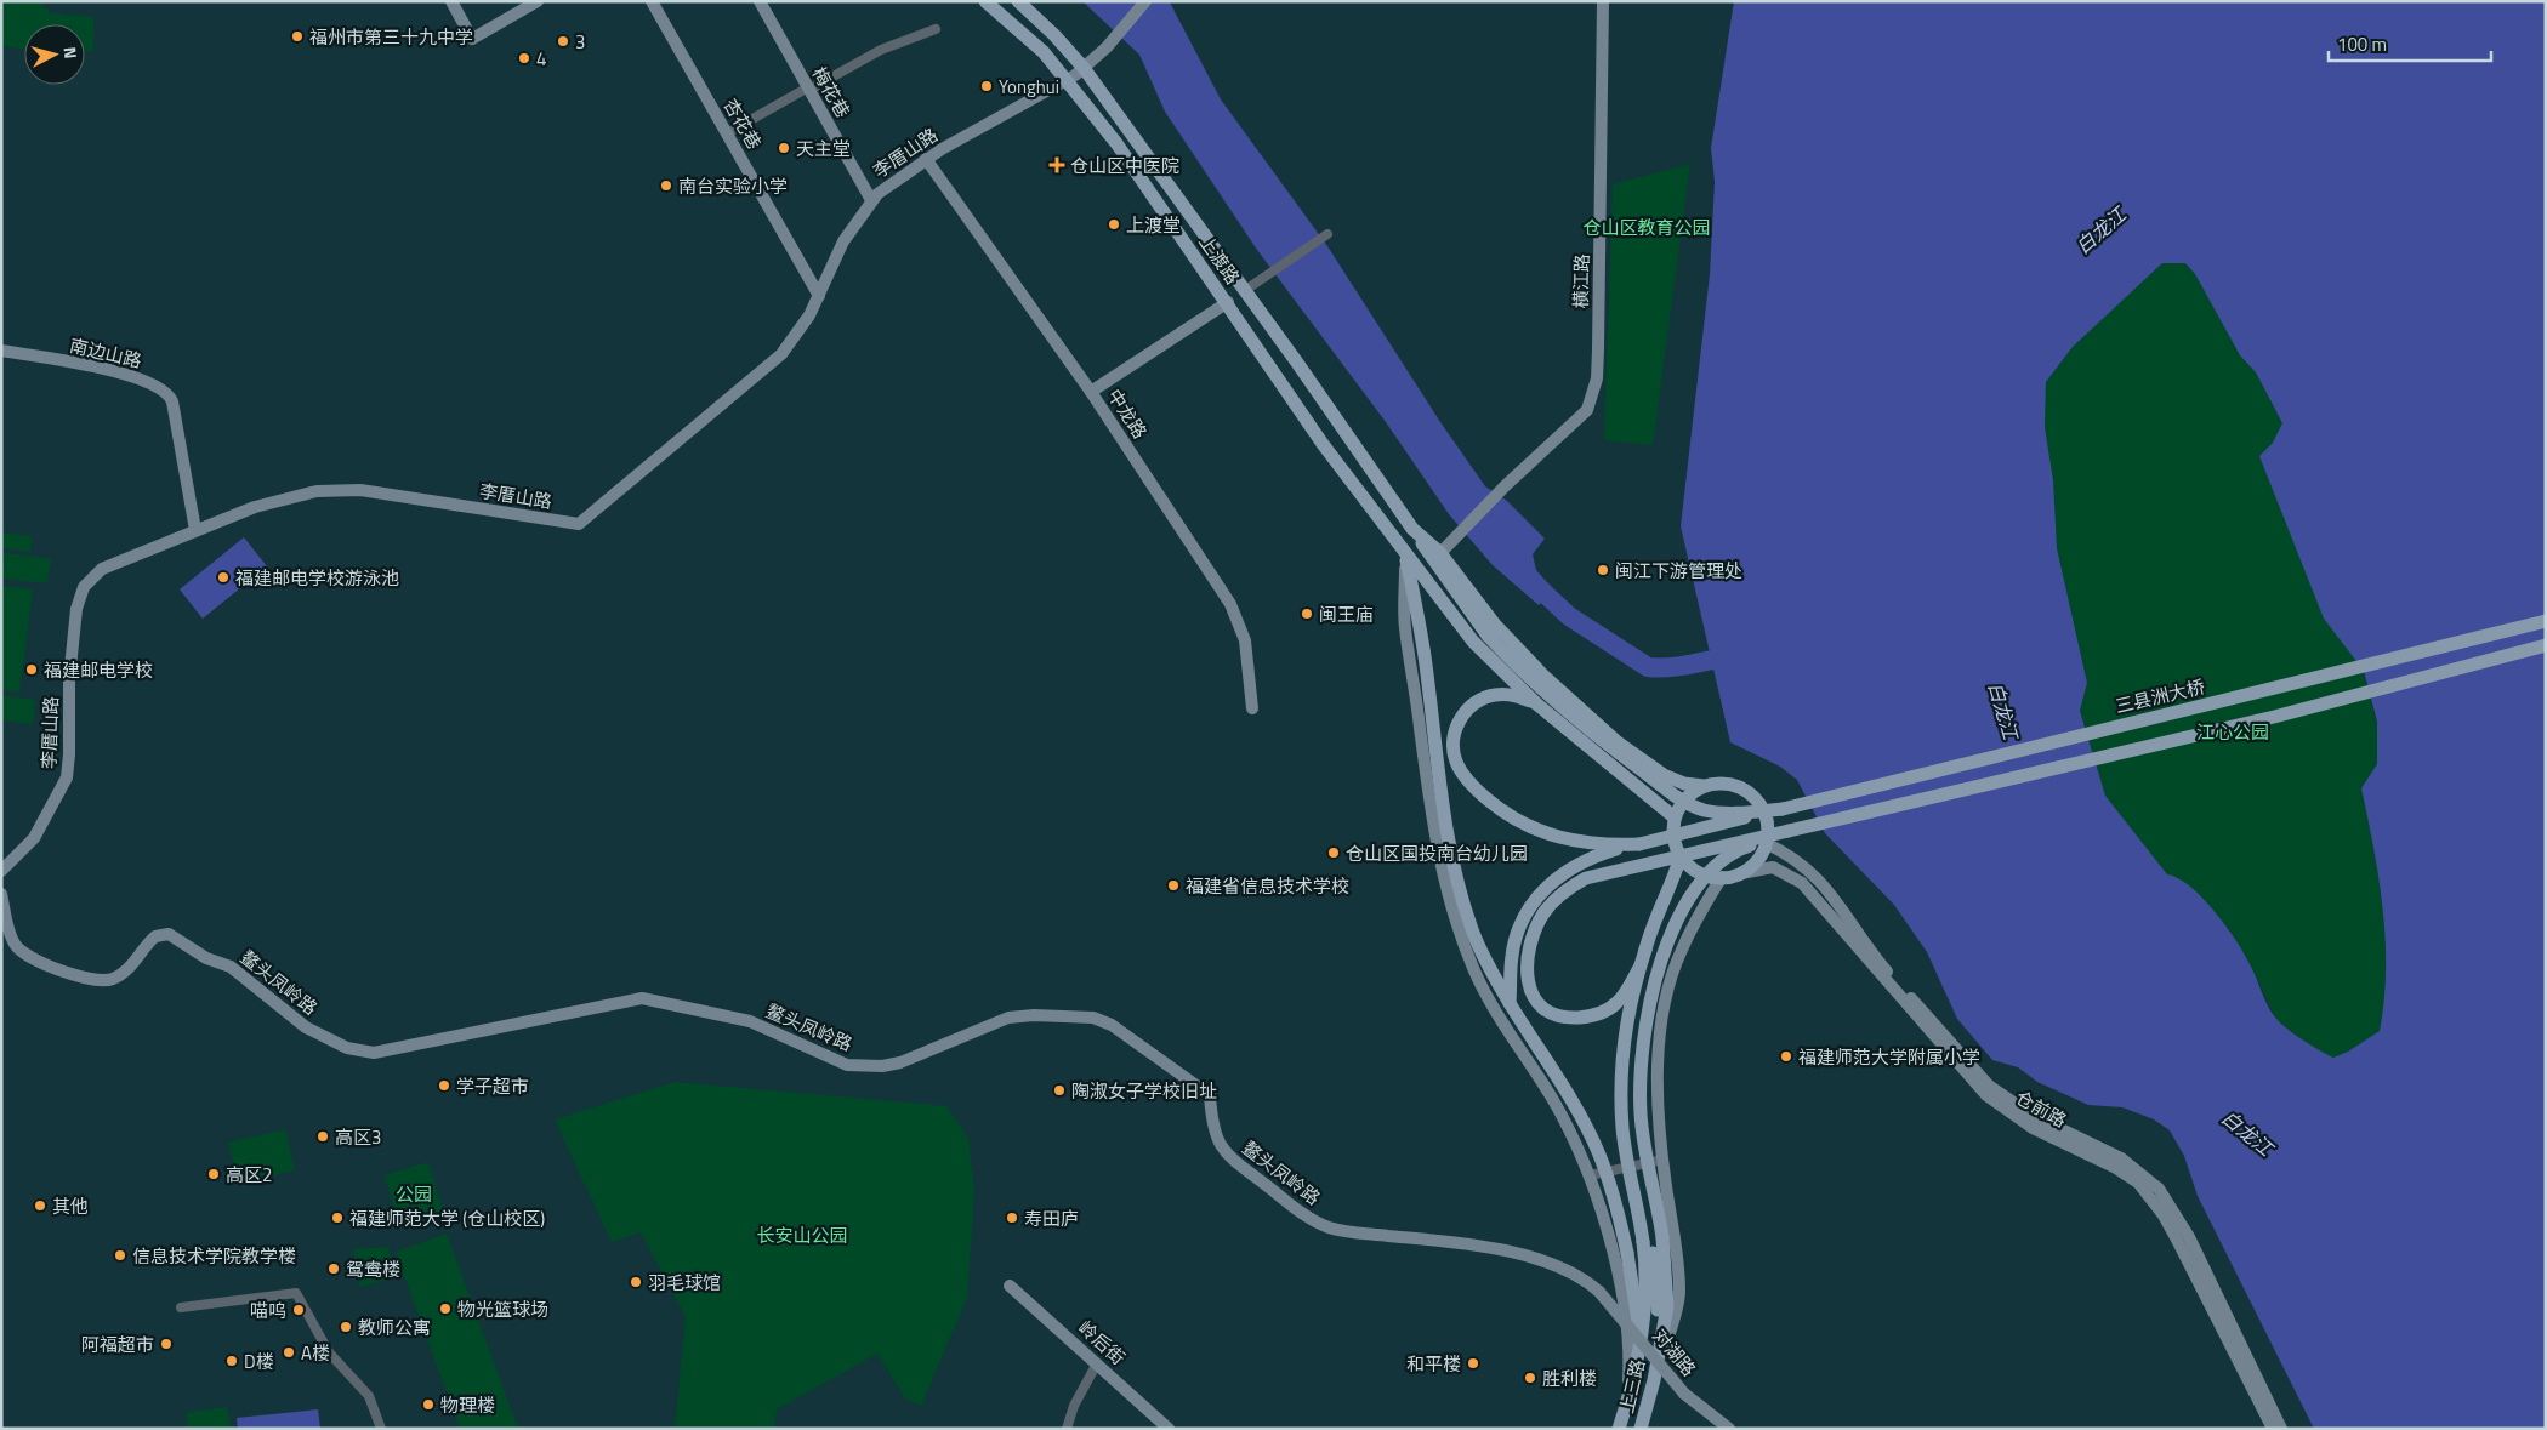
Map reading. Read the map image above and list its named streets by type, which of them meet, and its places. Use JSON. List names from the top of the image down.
{
  "streets": {
    "main road": ["上渡路", "三县洲大桥", "上三路"],
    "street": [
      "梅花巷",
      "杏花巷",
      "李厝山路",
      "横江路",
      "南边山路",
      "中龙路",
      "鳌头凤岭路",
      "仓前路",
      "岭后街",
      "对湖路"
    ]
  },
  "crossings": [
    ["梅花巷", "李厝山路"],
    ["杏花巷", "李厝山路"],
    ["李厝山路", "上渡路"],
    ["李厝山路", "南边山路"],
    ["李厝山路", "中龙路"],
    ["上渡路", "横江路"],
    ["上渡路", "仓前路"],
    ["鳌头凤岭路", "对湖路"]
  ],
  "water": ["白龙江"],
  "parks": [
    "仓山区教育公园",
    "江心公园",
    "公园",
    "长安山公园"
  ],
  "places": {
    "other": [
      "福州市第三十九中学",
      "3",
      "4",
      "Yonghui",
      "天主堂",
      "南台实验小学",
      "上渡堂",
      "闽江下游管理处",
      "福建邮电学校游泳池",
      "闽王庙",
      "福建邮电学校",
      "仓山区国投南台幼儿园",
      "福建省信息技术学校",
      "福建师范大学附属小学",
      "学子超市",
      "陶淑女子学校旧址",
      "高区3",
      "高区2",
      "其他",
      "福建师范大学 (仓山校区)",
      "寿田庐",
      "信息技术学院教学楼",
      "鸳鸯楼",
      "羽毛球馆",
      "物光篮球场",
      "喵呜",
      "教师公寓",
      "阿福超市",
      "A楼",
      "D楼",
      "和平楼",
      "胜利楼",
      "物理楼"
    ],
    "health": ["仓山区中医院"]
  },
  "scale_bar": "100 m",
  "north": "right"
}
